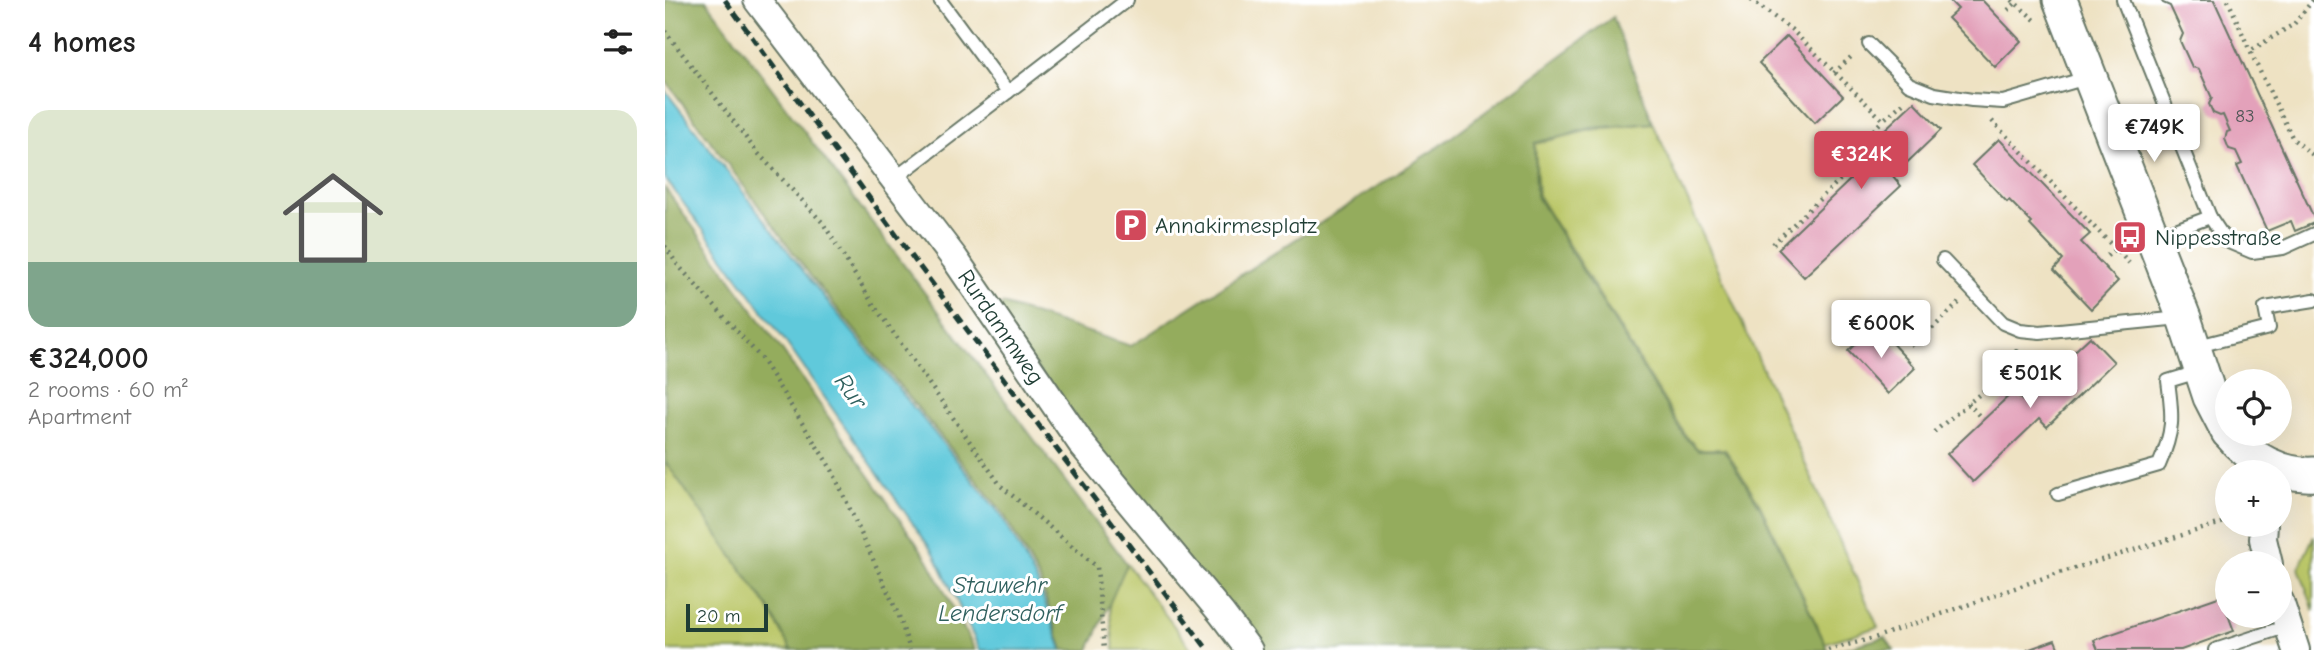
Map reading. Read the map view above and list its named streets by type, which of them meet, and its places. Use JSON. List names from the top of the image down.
{
  "streets": {
    "street": ["Rurdammweg"]
  },
  "water": ["Rur", "Stauwehr Lendersdorf"],
  "places": {
    "parking": ["Annakirmesplatz"],
    "bus stop": ["Nippesstraße"]
  },
  "house_numbers": ["83"],
  "scale_bar": "20 m",
  "page": {
    "heading": "4 homes",
    "list": [
      {
        "name": "€324,000",
        "note": "2 rooms · 60 m² · Apartment"
      }
    ],
    "price": [
      "€749K",
      "€324K",
      "€600K",
      "€501K"
    ],
    "map_buttons": ["+", "−"],
    "scale": "20 m"
  }
}
